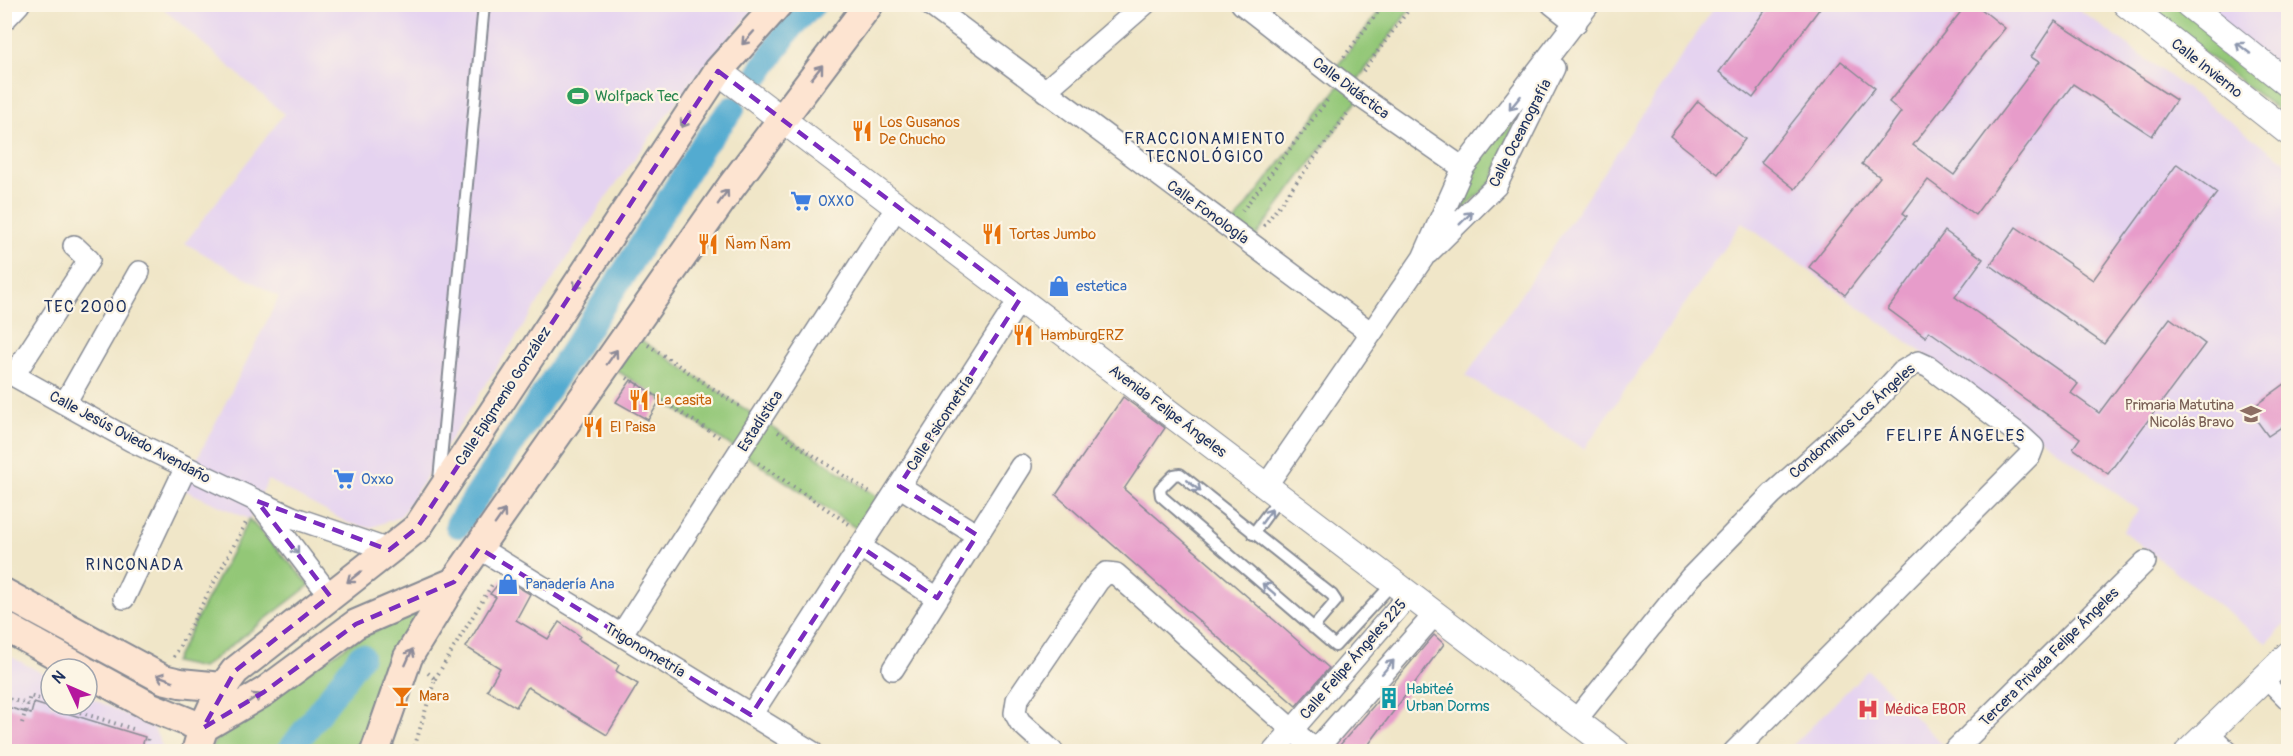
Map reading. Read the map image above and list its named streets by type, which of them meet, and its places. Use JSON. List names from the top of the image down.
{
  "streets": {
    "main road": ["Calle Epigmenio González"],
    "street": [
      "Calle Invierno",
      "Calle Didáctica",
      "Calle Oceanografía",
      "Calle Fonología",
      "Avenida Felipe Ángeles",
      "Estadística",
      "Condominios Los Ángeles",
      "Calle Psicometría",
      "Calle Jesús Oviedo Avendaño",
      "Trigonometría",
      "Tercera Privada Felipe Ángeles",
      "Calle Felipe Ángeles 225"
    ]
  },
  "crossings": [
    ["Calle Didáctica", "Calle Oceanografía"],
    ["Calle Oceanografía", "Calle Fonología"],
    ["Calle Oceanografía", "Avenida Felipe Ángeles"],
    ["Calle Epigmenio González", "Avenida Felipe Ángeles"],
    ["Calle Epigmenio González", "Calle Jesús Oviedo Avendaño"],
    ["Avenida Felipe Ángeles", "Estadística"],
    ["Avenida Felipe Ángeles", "Condominios Los Ángeles"],
    ["Avenida Felipe Ángeles", "Calle Psicometría"],
    ["Avenida Felipe Ángeles", "Calle Felipe Ángeles 225"],
    ["Estadística", "Trigonometría"],
    ["Calle Psicometría", "Trigonometría"]
  ],
  "districts": [
    "FRACCIONAMIENTO TECNOLÓGICO",
    "TEC 2000",
    "FELIPE ÁNGELES",
    "RINCONADA"
  ],
  "places": {
    "sports": ["Wolfpack Tec"],
    "restaurant": [
      "Los Gusanos De Chucho",
      "Tortas Jumbo",
      "Ñam Ñam",
      "HamburgERZ",
      "La casita",
      "El Paisa"
    ],
    "supermarket": ["OXXO", "Oxxo"],
    "shop": ["estetica", "Panadería Ana"],
    "school or university": ["Primaria Matutina Nicolás Bravo"],
    "bar": ["Mara"],
    "building": ["Habiteé Urban Dorms"],
    "hospital": ["Médica EBOR"]
  },
  "north": "top left"
}
